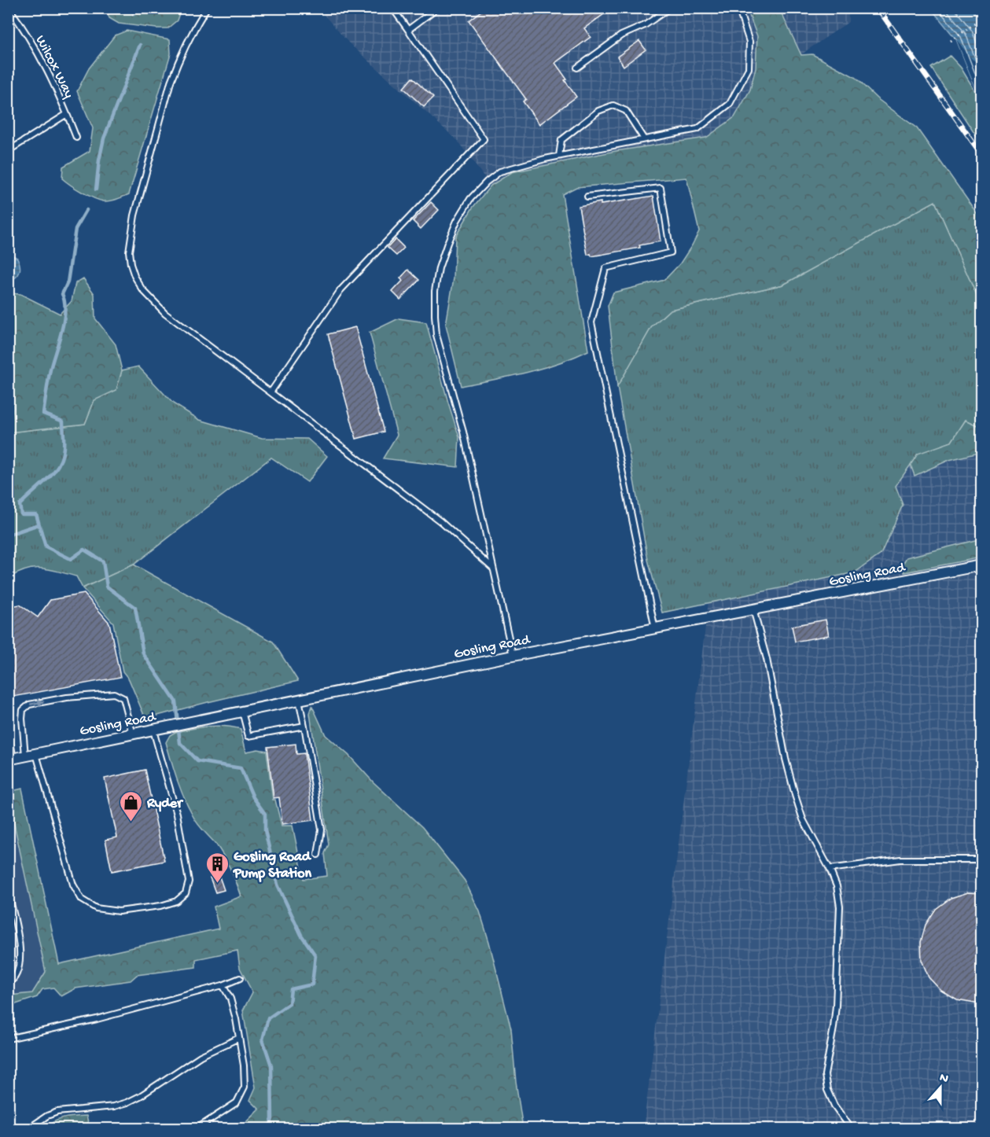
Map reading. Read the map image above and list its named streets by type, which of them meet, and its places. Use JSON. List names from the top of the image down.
{
  "streets": {
    "street": ["Gosling Road"],
    "lane": ["Wilcox Way"]
  },
  "places": {
    "shop": ["Ryder"],
    "building": ["Gosling Road Pump Station"]
  },
  "north": "top"
}
